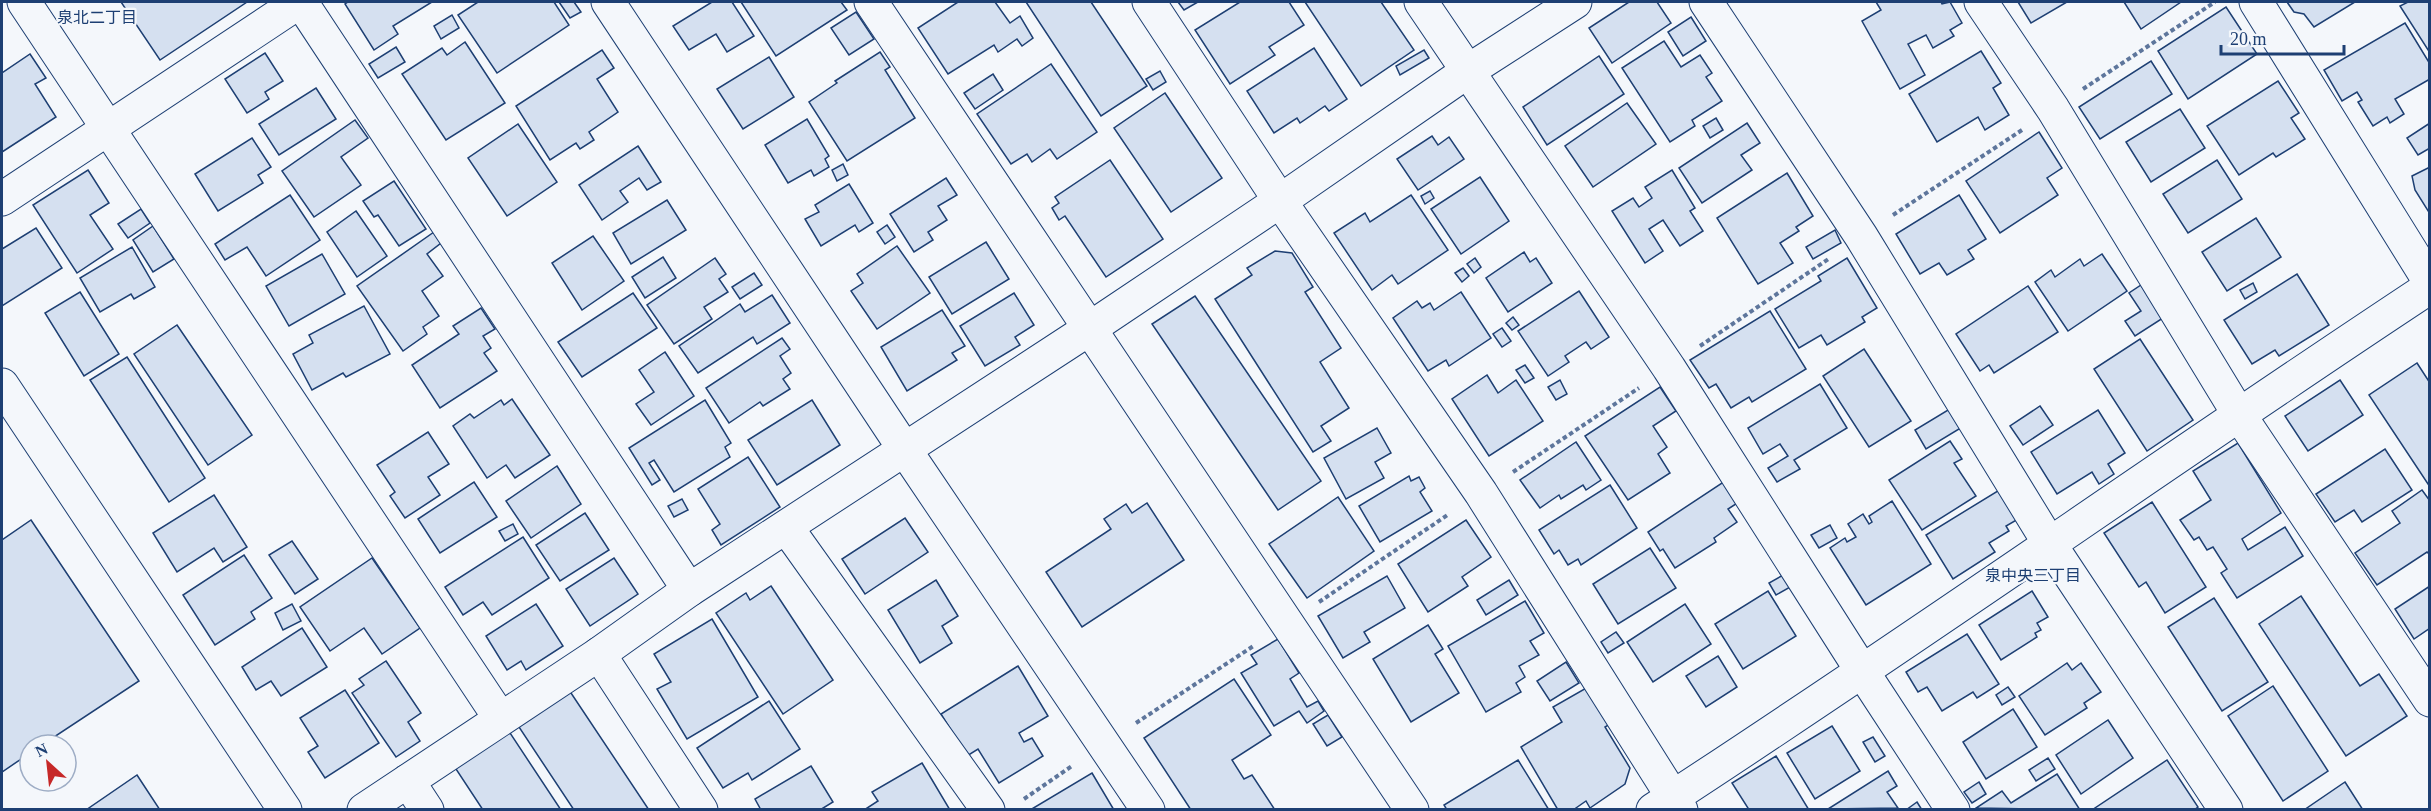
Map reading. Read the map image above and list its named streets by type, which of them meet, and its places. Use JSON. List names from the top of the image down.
{
  "districts": ["泉北二丁目", "泉中央三丁目"],
  "scale_bar": "20 m",
  "north": "top left"
}
